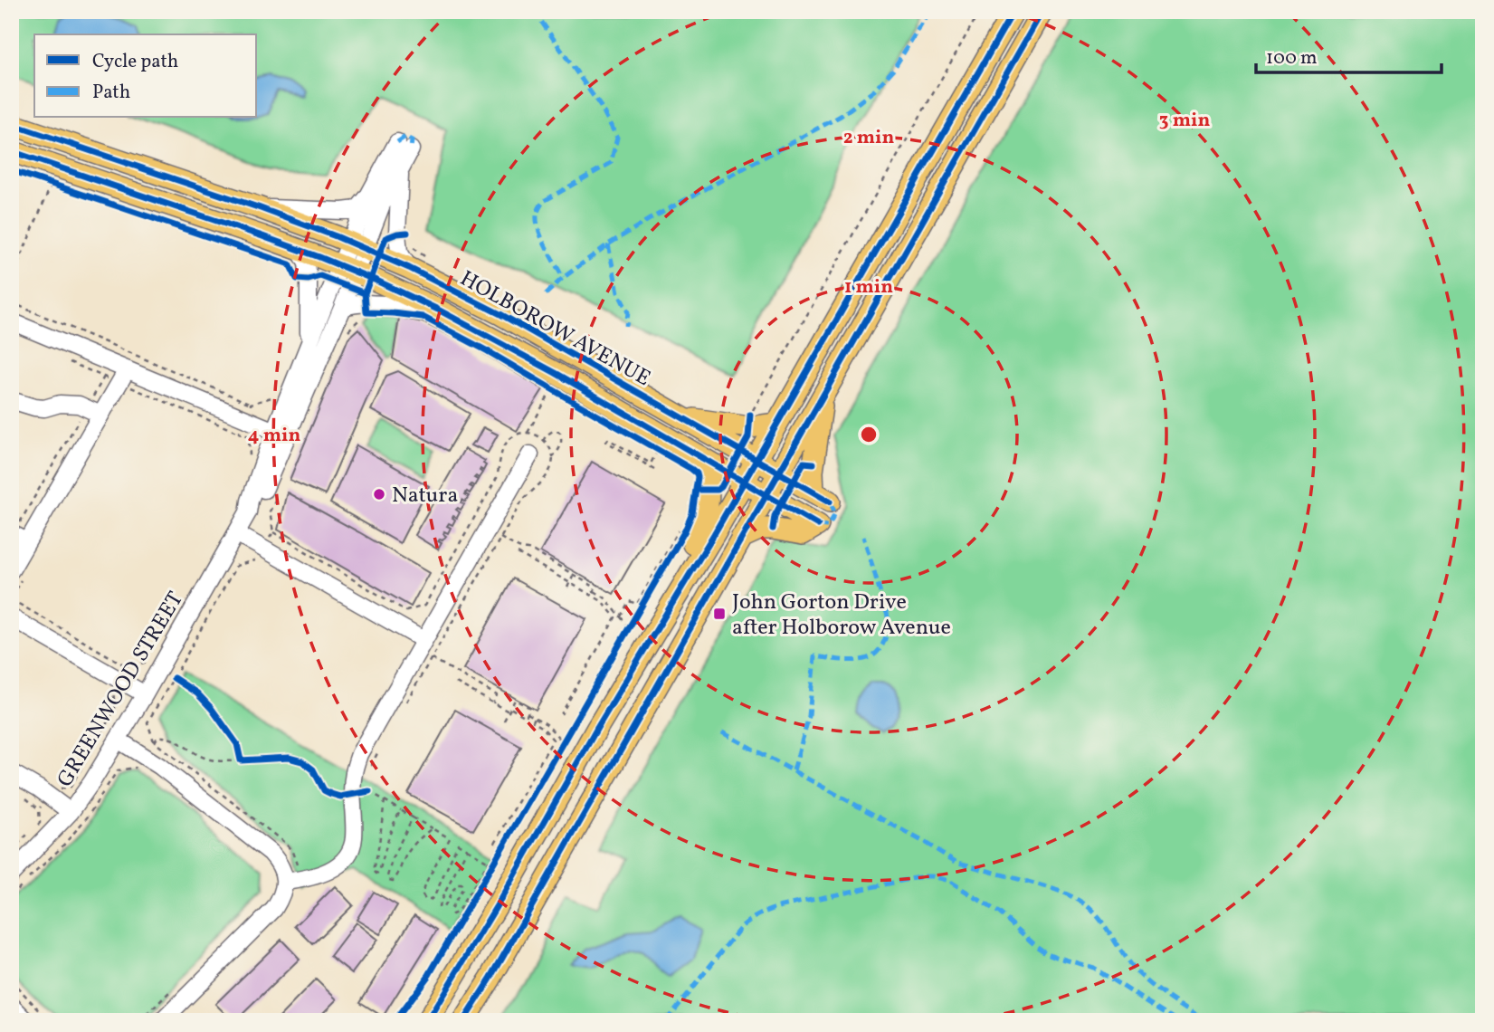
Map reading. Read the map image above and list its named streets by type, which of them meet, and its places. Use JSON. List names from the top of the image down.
{
  "streets": {
    "main road": ["HOLBOROW AVENUE"],
    "street": ["GREENWOOD STREET"]
  },
  "crossings": [
    ["HOLBOROW AVENUE", "GREENWOOD STREET"]
  ],
  "places": {
    "other": ["Natura"],
    "transit": ["John Gorton Drive after Holborow Avenue"]
  },
  "legend": ["Cycle path", "Path"],
  "scale_bar": "100 m",
  "rings": [
    "3 min",
    "2 min",
    "1 min",
    "4 min"
  ]
}
